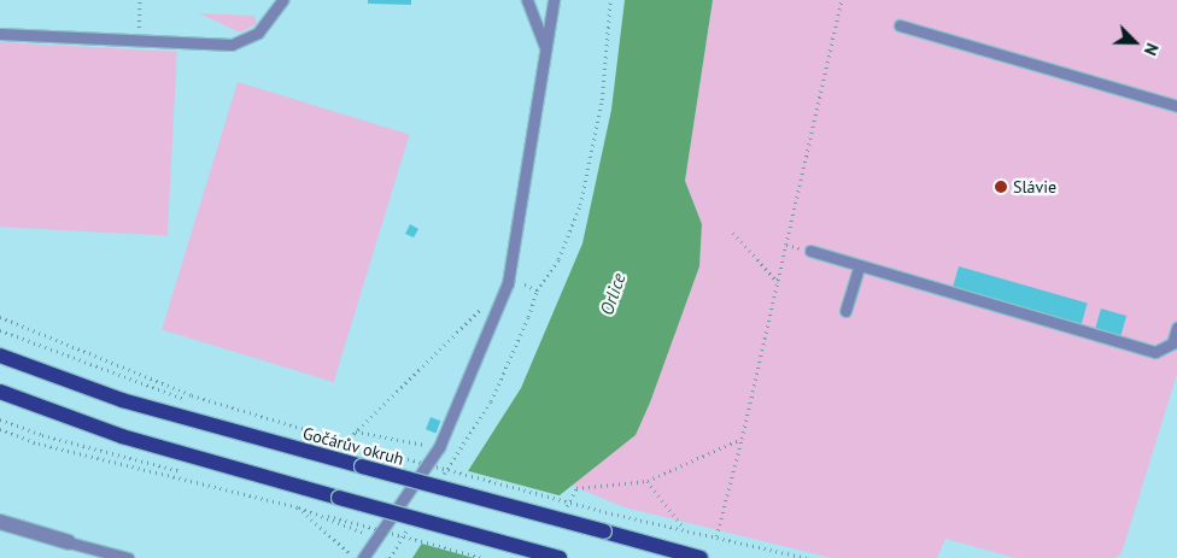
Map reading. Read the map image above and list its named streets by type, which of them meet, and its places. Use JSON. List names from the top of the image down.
{
  "streets": {
    "main road": ["Gočárův okruh"]
  },
  "water": ["Orlice"],
  "places": ["Slávie"],
  "north": "bottom right"
}
